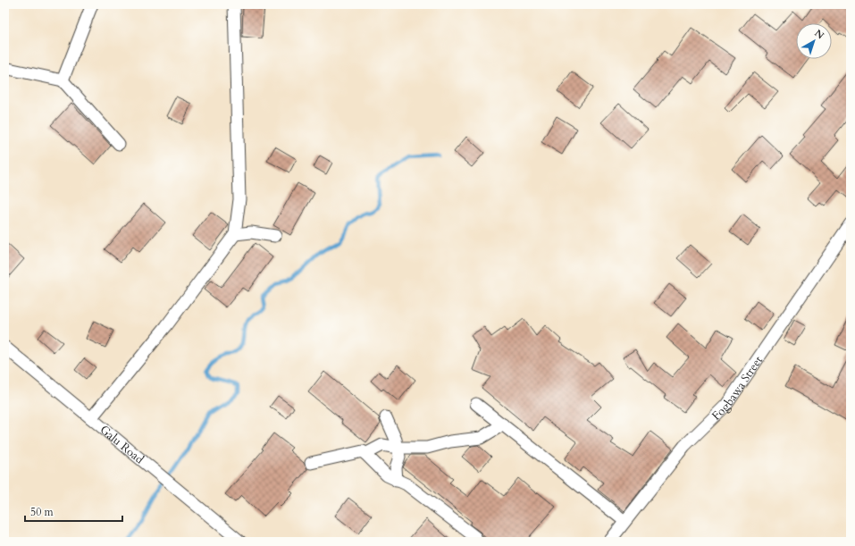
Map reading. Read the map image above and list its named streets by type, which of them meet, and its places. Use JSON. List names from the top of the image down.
{
  "streets": {
    "street": ["Fogbawa Street", "Galu Road"]
  },
  "scale_bar": "50 m",
  "north": "top right"
}
